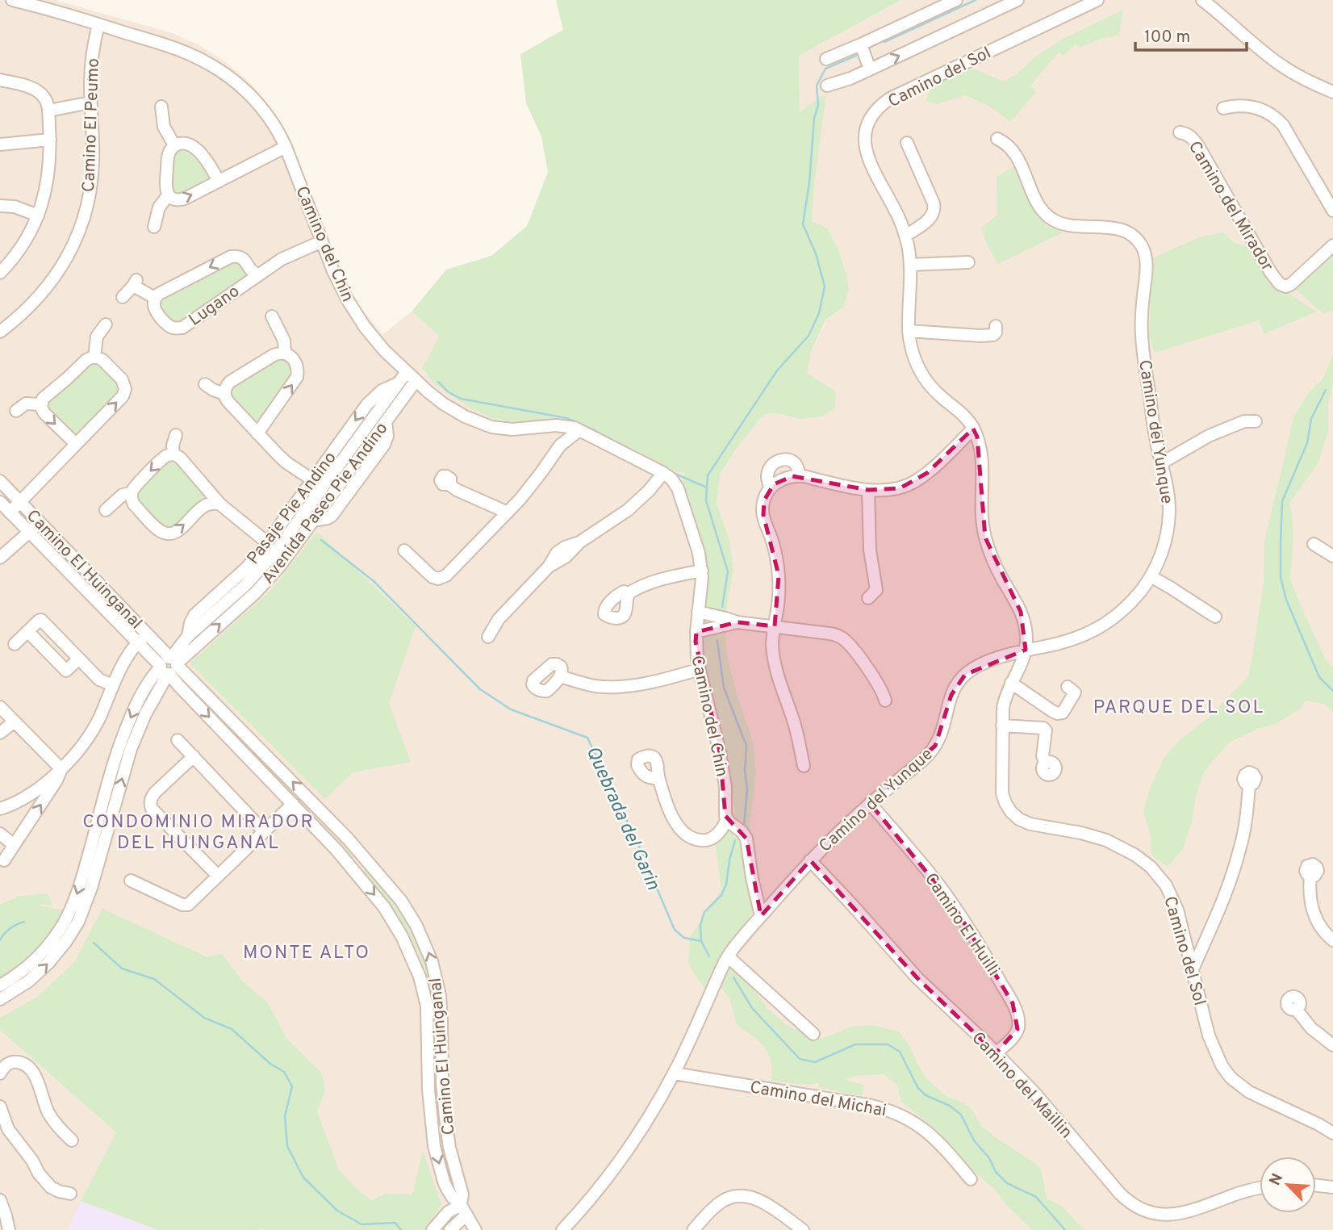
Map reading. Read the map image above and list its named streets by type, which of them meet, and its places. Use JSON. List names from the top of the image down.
{
  "streets": {
    "street": [
      "Camino del Sol",
      "Camino El Peumo",
      "Camino del Mirador",
      "Camino del Chin",
      "Lugano",
      "Camino del Yunque",
      "Avenida Paseo Pie Andino",
      "Pasaje Pie Andino",
      "Camino El Huinganal",
      "Camino El Huilli",
      "Camino del Maillin",
      "Camino del Michai"
    ]
  },
  "crossings": [
    ["Camino del Sol", "Camino del Yunque"],
    ["Camino El Peumo", "Camino del Chin"],
    ["Camino del Chin", "Lugano"],
    ["Camino del Chin", "Avenida Paseo Pie Andino"],
    ["Camino del Yunque", "Camino El Huilli"],
    ["Camino del Yunque", "Camino del Maillin"],
    ["Camino del Yunque", "Camino del Michai"],
    ["Avenida Paseo Pie Andino", "Pasaje Pie Andino"],
    ["Avenida Paseo Pie Andino", "Camino El Huinganal"],
    ["Camino El Huilli", "Camino del Maillin"]
  ],
  "districts": ["PARQUE DEL SOL", "CONDOMINIO MIRADOR DEL HUINGANAL", "MONTE ALTO"],
  "water": ["Quebrada del Garin"],
  "scale_bar": "100 m",
  "north": "top left"
}
